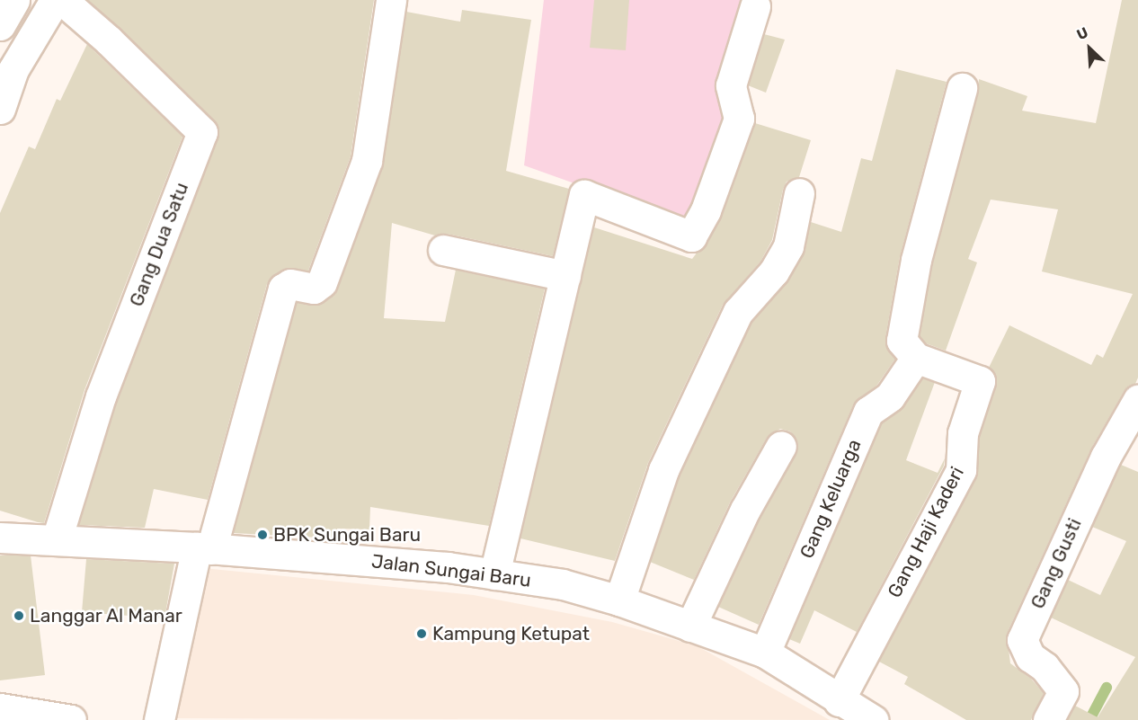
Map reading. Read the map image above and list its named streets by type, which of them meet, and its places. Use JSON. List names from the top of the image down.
{
  "streets": {
    "main road": [
      "Gang Dua Satu",
      "Gang Keluarga",
      "Gang Haji Kaderi",
      "Gang Gusti",
      "Jalan Sungai Baru"
    ]
  },
  "crossings": [
    ["Gang Dua Satu", "Jalan Sungai Baru"],
    ["Gang Keluarga", "Gang Haji Kaderi"],
    ["Gang Keluarga", "Jalan Sungai Baru"],
    ["Gang Haji Kaderi", "Jalan Sungai Baru"]
  ],
  "places": ["BPK Sungai Baru", "Langgar Al Manar", "Kampung Ketupat"],
  "north": "top left"
}
